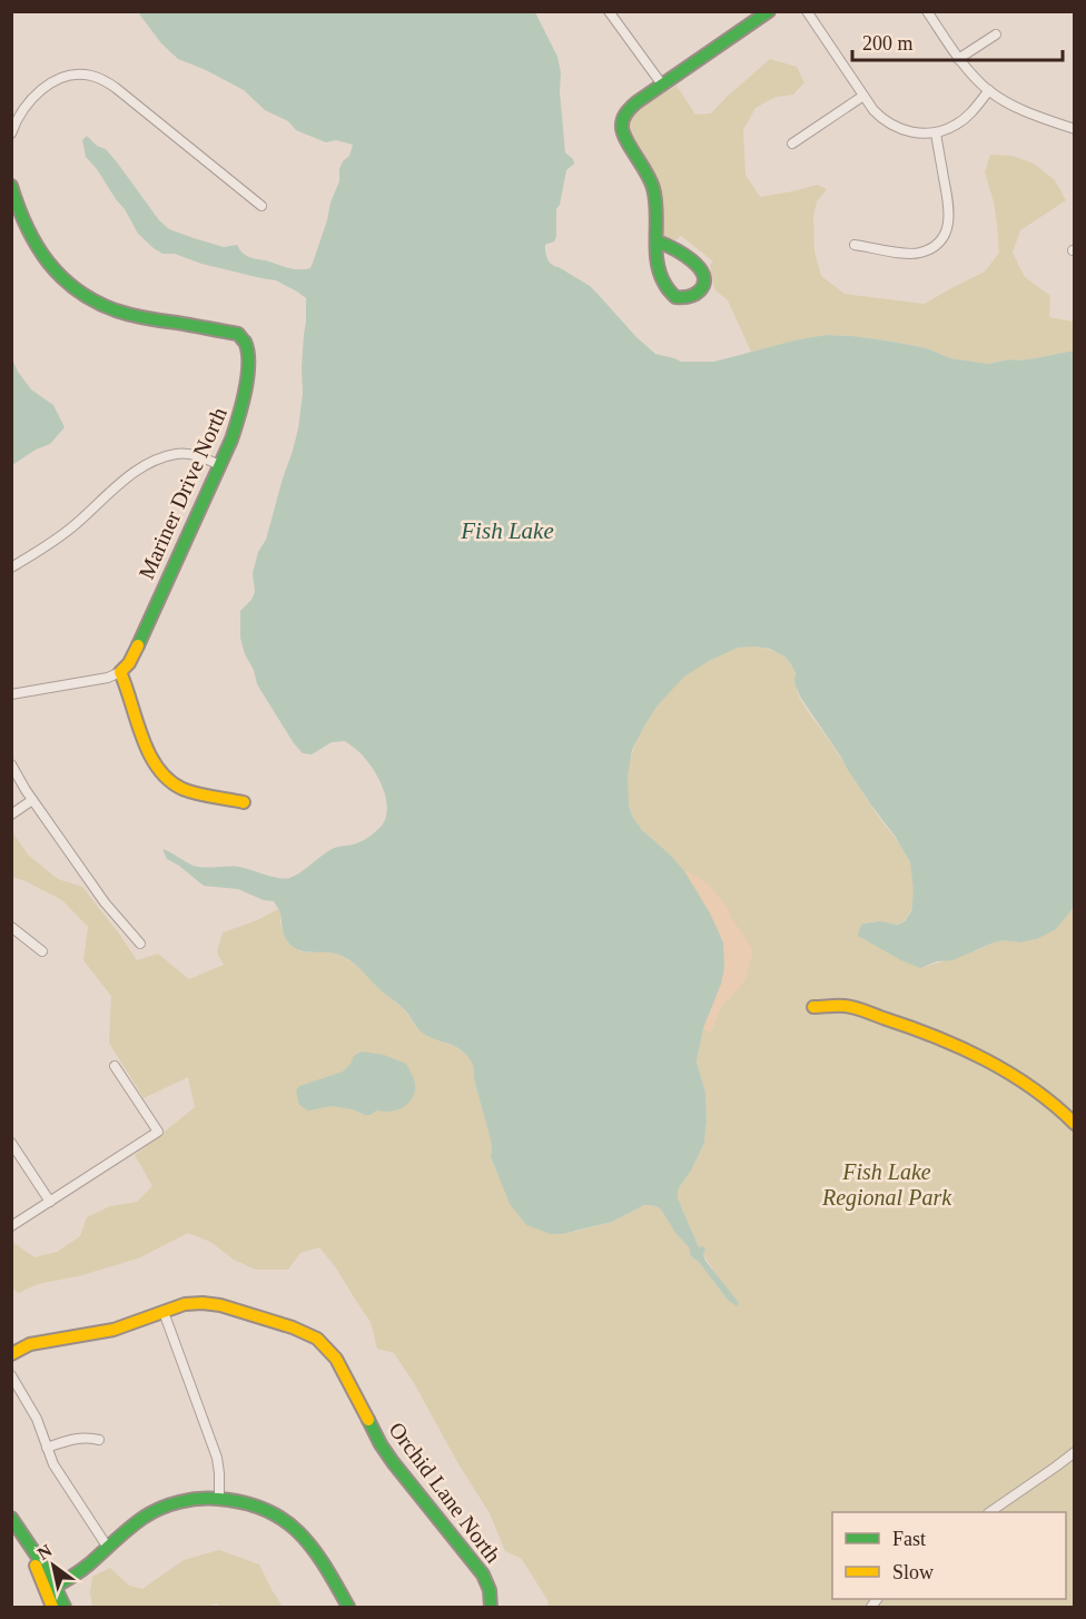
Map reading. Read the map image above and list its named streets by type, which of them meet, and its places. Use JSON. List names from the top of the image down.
{
  "streets": {
    "street": ["Mariner Drive North", "Orchid Lane North"]
  },
  "water": ["Fish Lake"],
  "parks": ["Fish Lake Regional Park"],
  "legend": ["Fast", "Slow"],
  "scale_bar": "200 m",
  "north": "top left"
}
